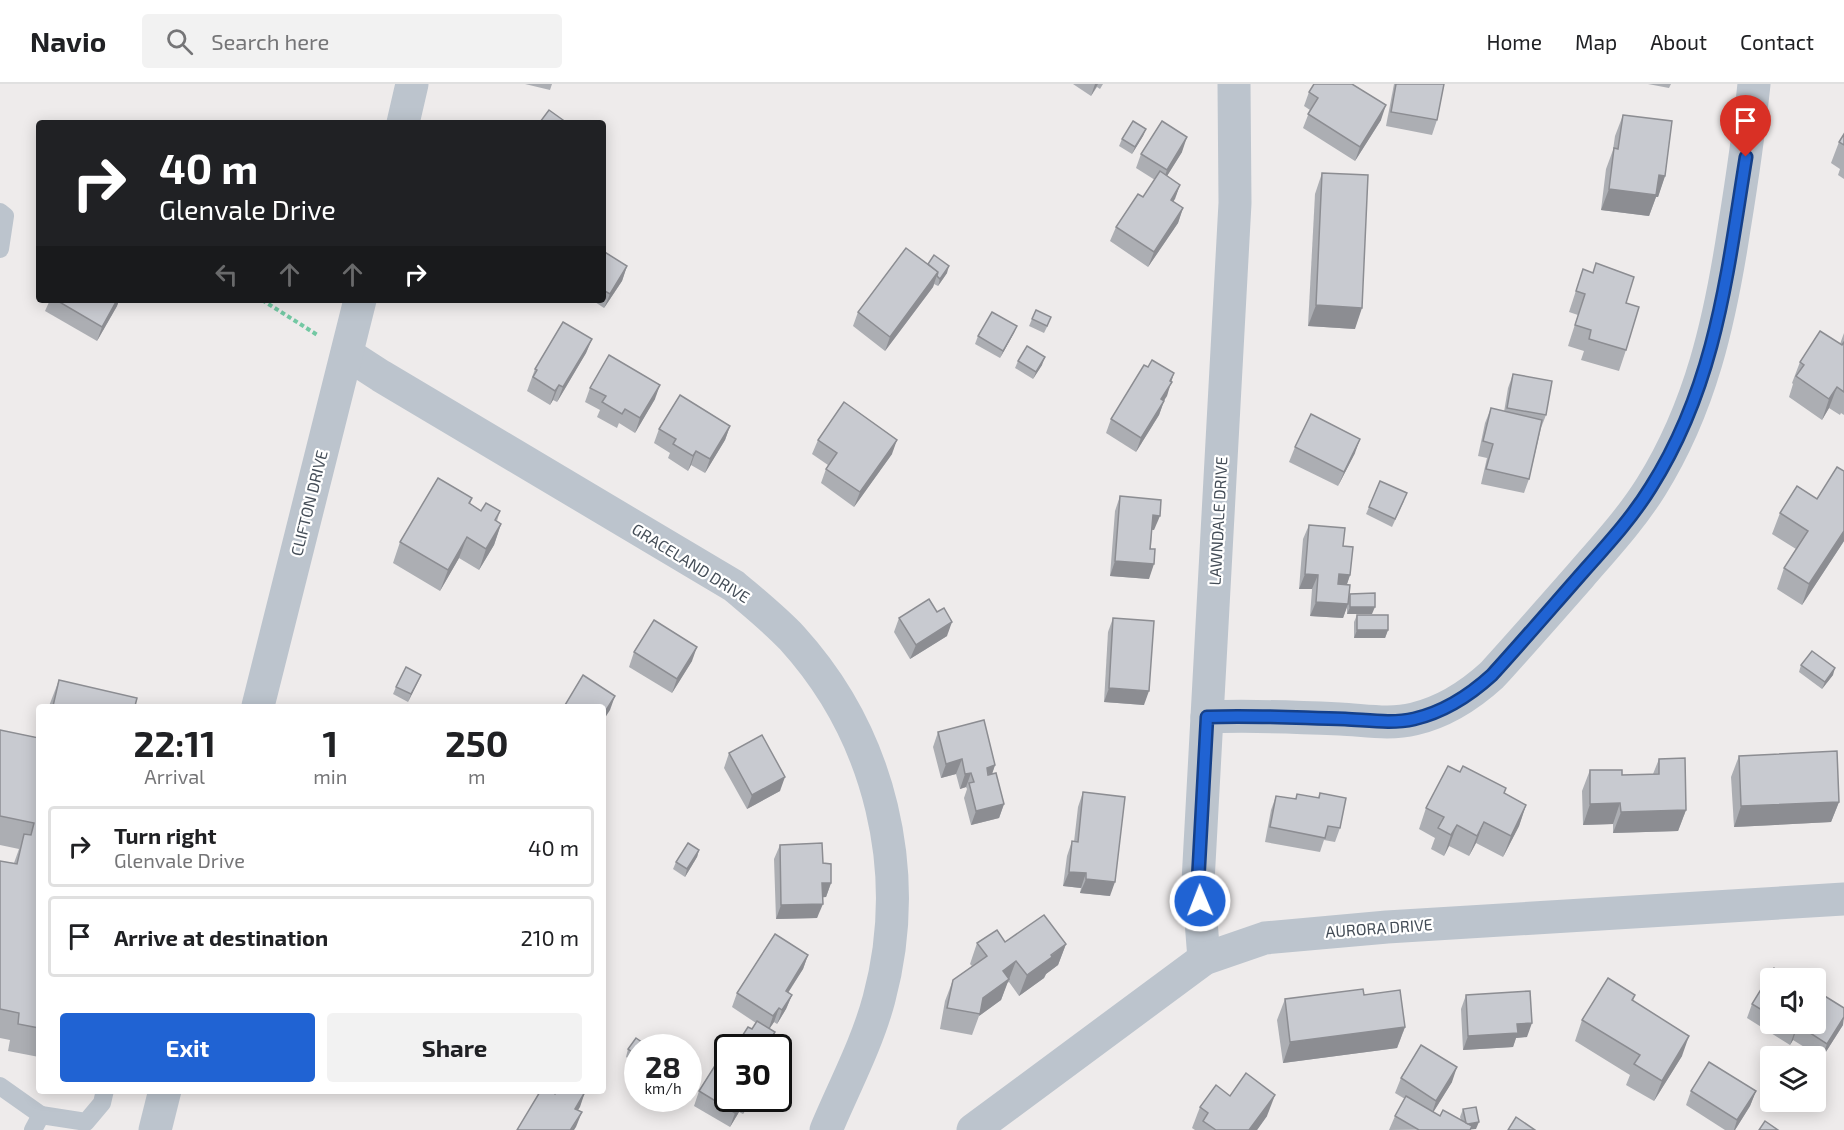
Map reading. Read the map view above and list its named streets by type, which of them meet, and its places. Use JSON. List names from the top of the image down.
{
  "streets": {
    "street": [
      "CLIFTON DRIVE",
      "LAWNDALE DRIVE",
      "GRACELAND DRIVE",
      "AURORA DRIVE"
    ]
  },
  "crossings": [
    ["CLIFTON DRIVE", "GRACELAND DRIVE"],
    ["LAWNDALE DRIVE", "AURORA DRIVE"]
  ],
  "page": {
    "header": "Navio",
    "search": "Search here",
    "nav": [
      "Home",
      "Map",
      "About",
      "Contact"
    ],
    "turn": ["40 m", "Glenvale Drive"],
    "eta": [
      "22:11",
      "Arrival",
      "1",
      "min",
      "250",
      "m"
    ],
    "list": [
      {
        "name": "Turn right",
        "note": "Glenvale Drive",
        "value": "40 m"
      },
      {
        "name": "Arrive at destination",
        "value": "210 m"
      }
    ],
    "buttons": ["Exit", "Share"],
    "speed": "28 km/h",
    "limit": "30"
  }
}
